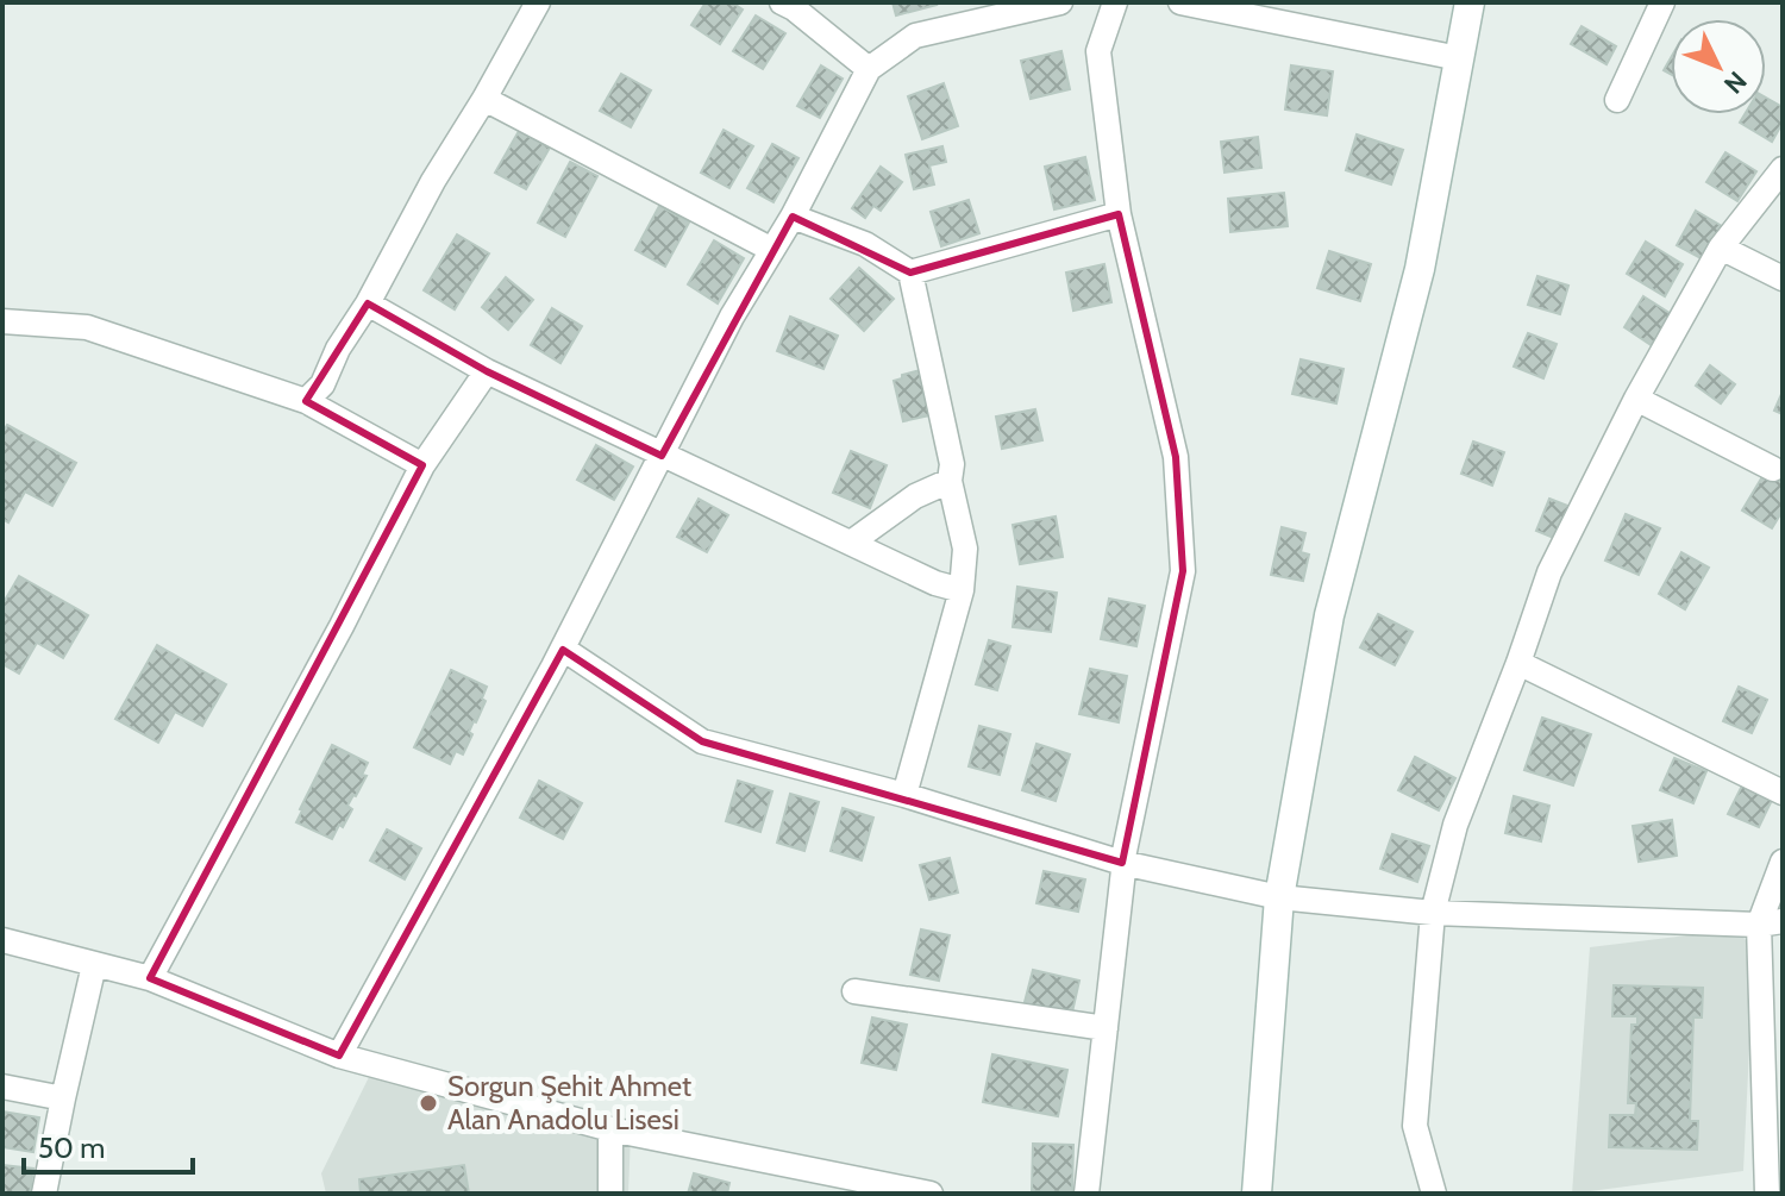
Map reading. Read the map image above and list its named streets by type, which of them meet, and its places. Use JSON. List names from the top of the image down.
{
  "places": ["Sorgun Şehit Ahmet Alan Anadolu Lisesi"],
  "scale_bar": "50 m",
  "north": "bottom right"
}
